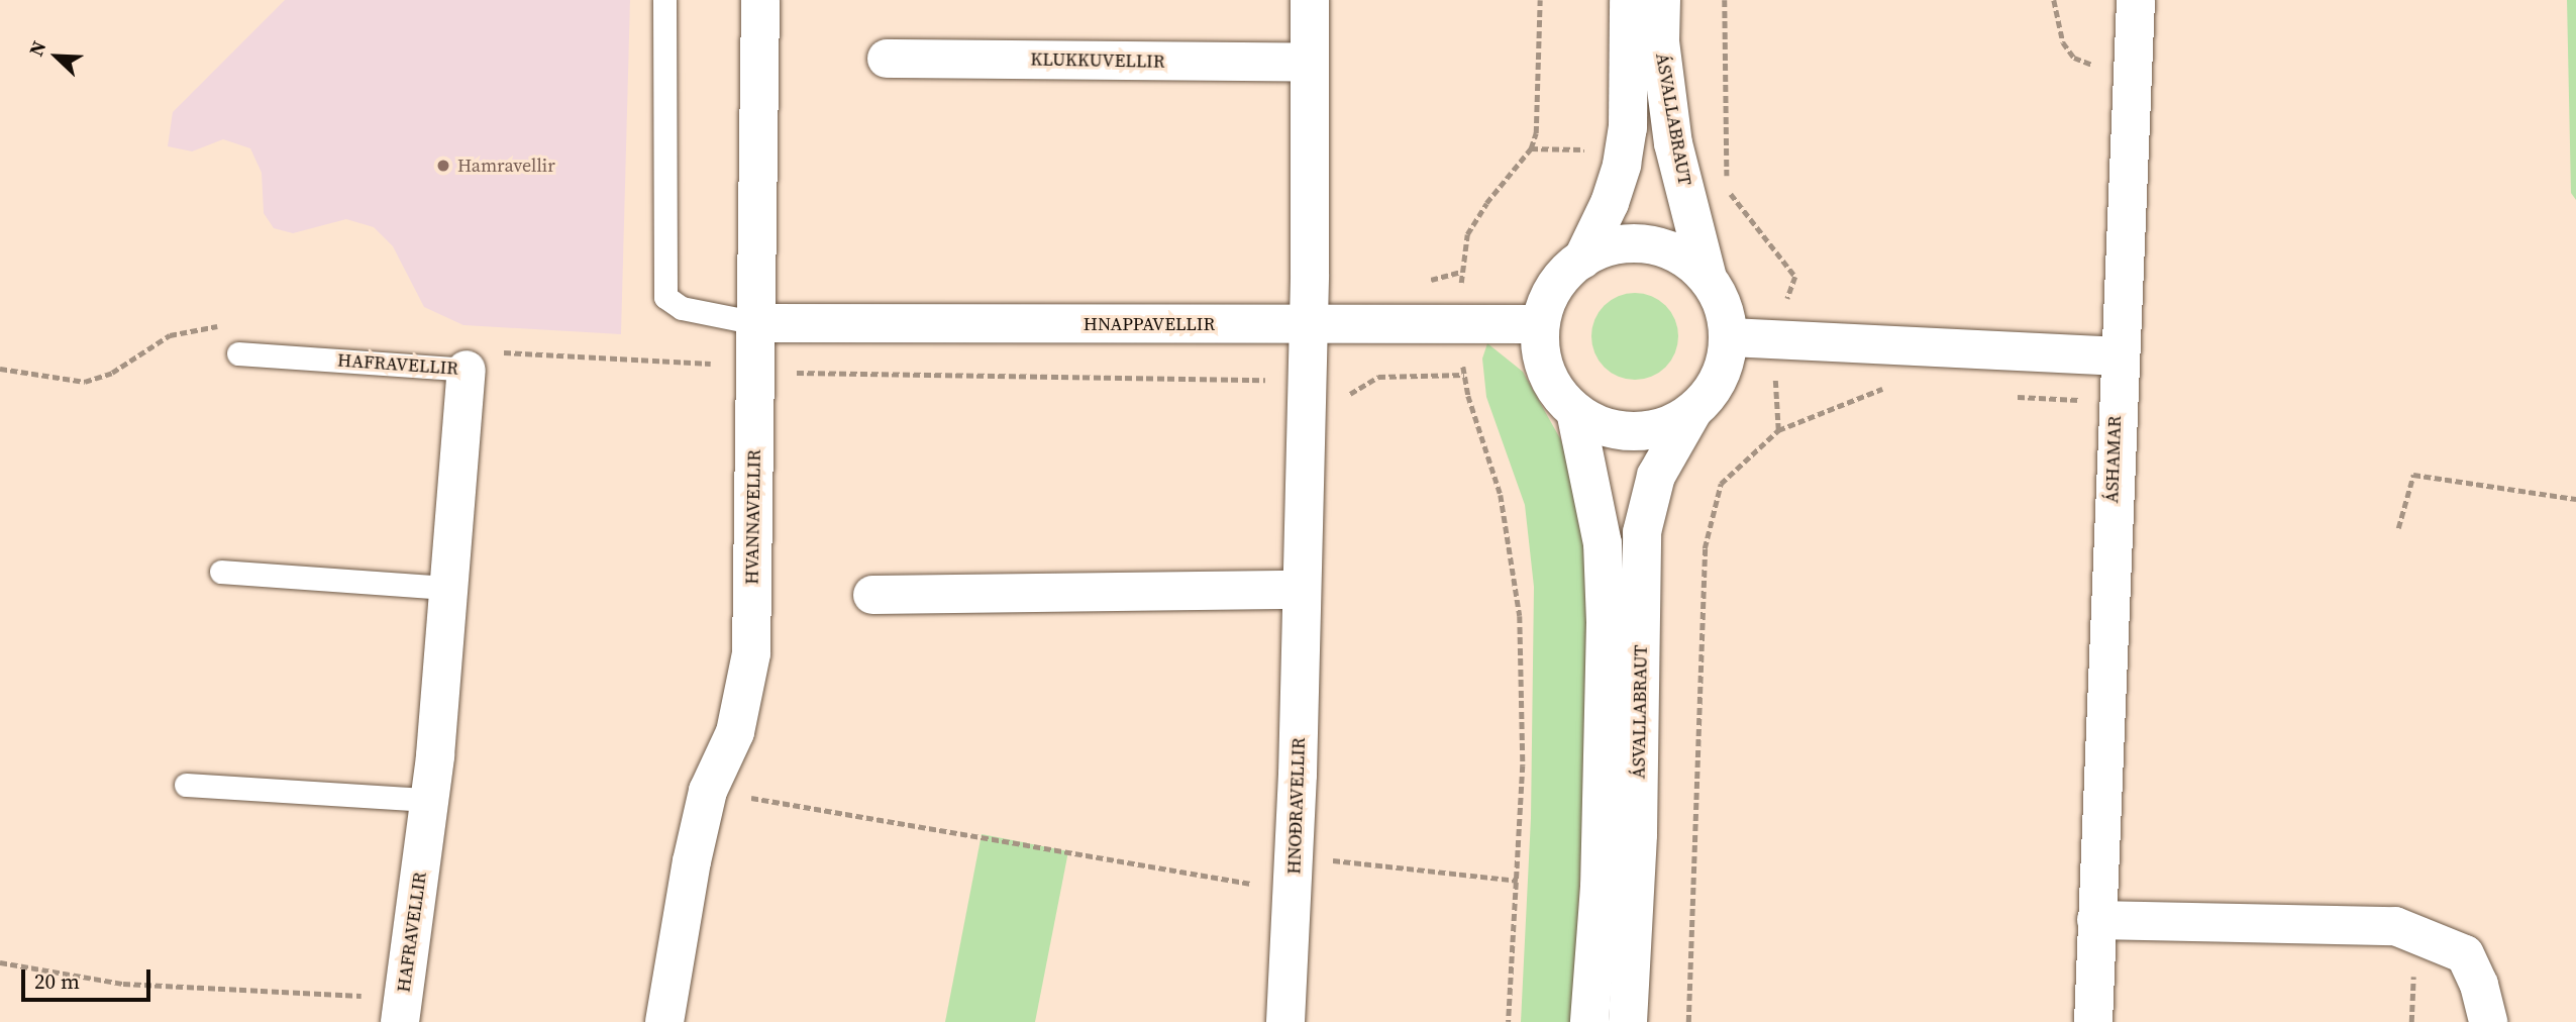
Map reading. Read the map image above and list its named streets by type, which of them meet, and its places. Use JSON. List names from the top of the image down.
{
  "streets": {
    "street": [
      "KLUKKUVELLIR",
      "ÁSVALLABRAUT",
      "HNAPPAVELLIR",
      "HAFRAVELLIR",
      "ÁSHAMAR",
      "HVANNAVELLIR",
      "HNOÐRAVELLIR"
    ]
  },
  "crossings": [
    ["ÁSVALLABRAUT", "HNAPPAVELLIR"],
    ["HNAPPAVELLIR", "HVANNAVELLIR"],
    ["HNAPPAVELLIR", "HNOÐRAVELLIR"]
  ],
  "places": ["Hamravellir"],
  "scale_bar": "20 m",
  "north": "top left"
}
